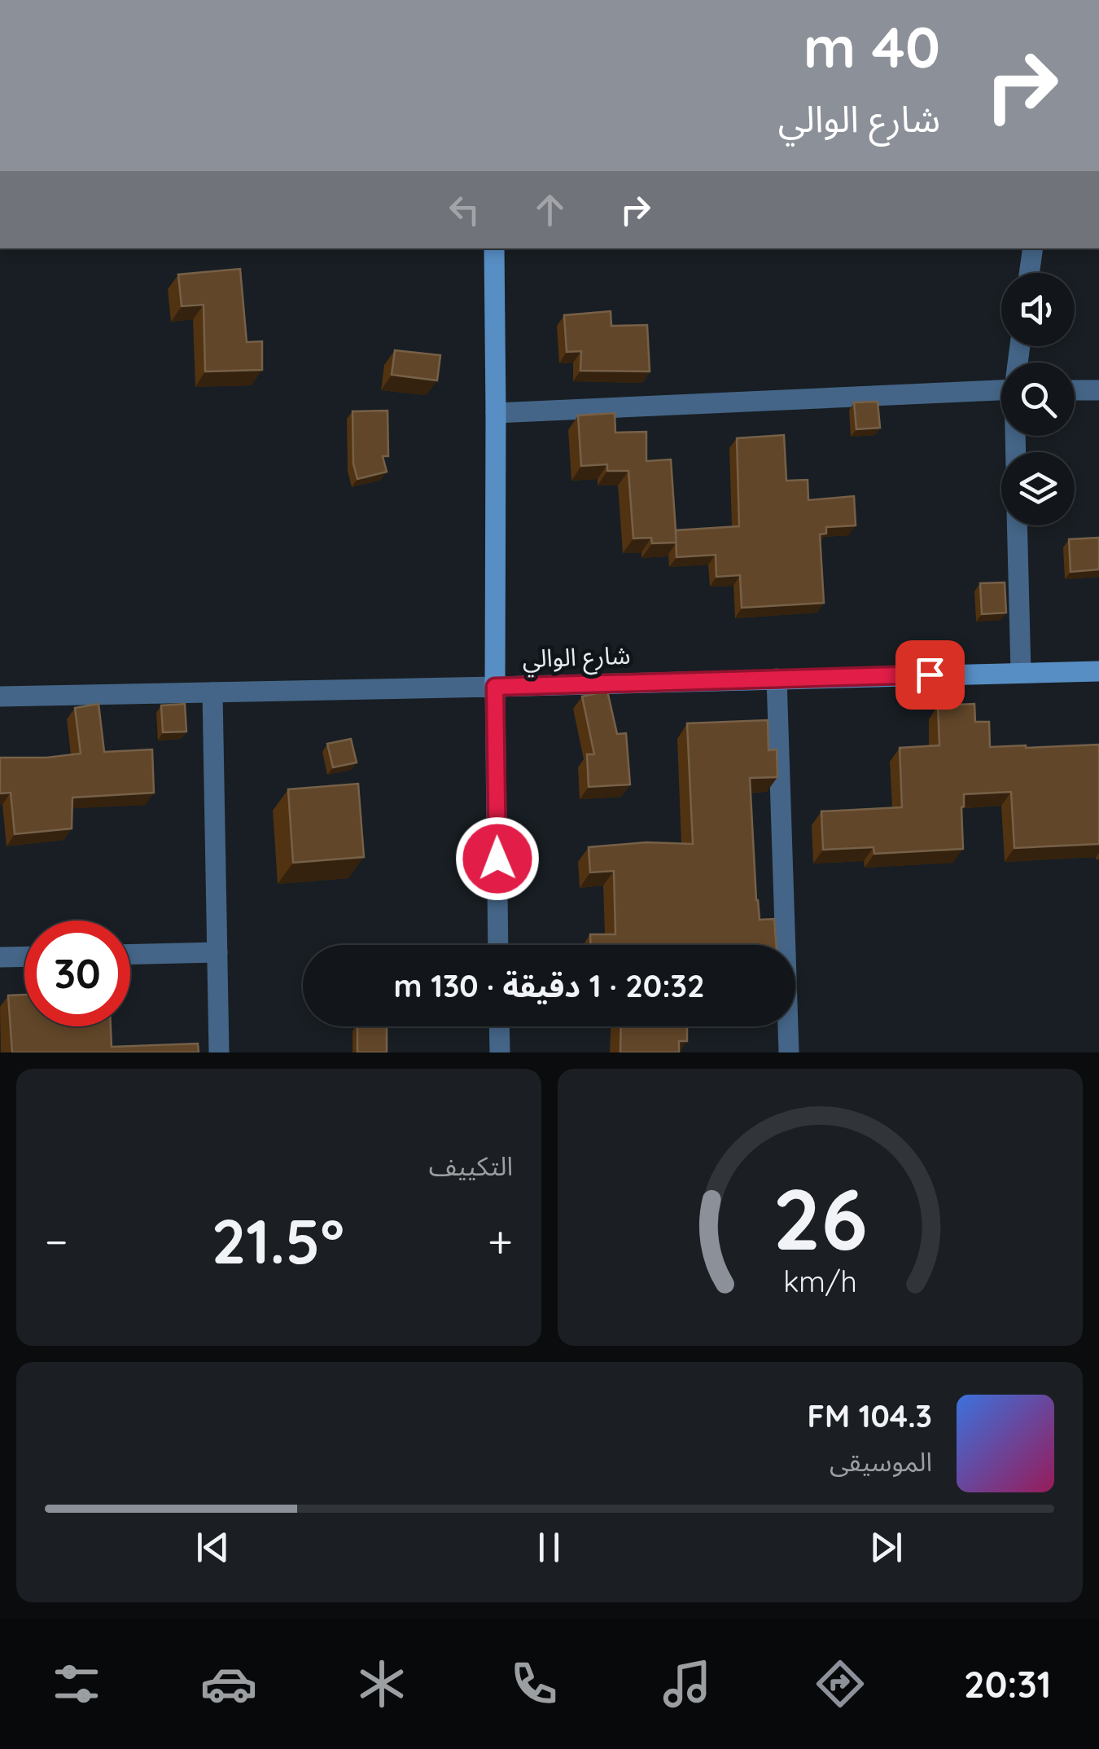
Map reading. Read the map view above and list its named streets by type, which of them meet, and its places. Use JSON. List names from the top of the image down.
{
  "streets": {
    "main road": ["شارع الوالي"]
  },
  "page": {
    "turn": ["40 m", "شارع الوالي"],
    "limit": "30",
    "trip": "20:32 · 1 دقيقة · 130 m",
    "tile": "التكييف",
    "heat": ["−", "21.5°", "+"],
    "song": ["104.3 FM", "الموسيقى"],
    "tabs": "20:31",
    "gauge": ["26", "km/h"]
  }
}
